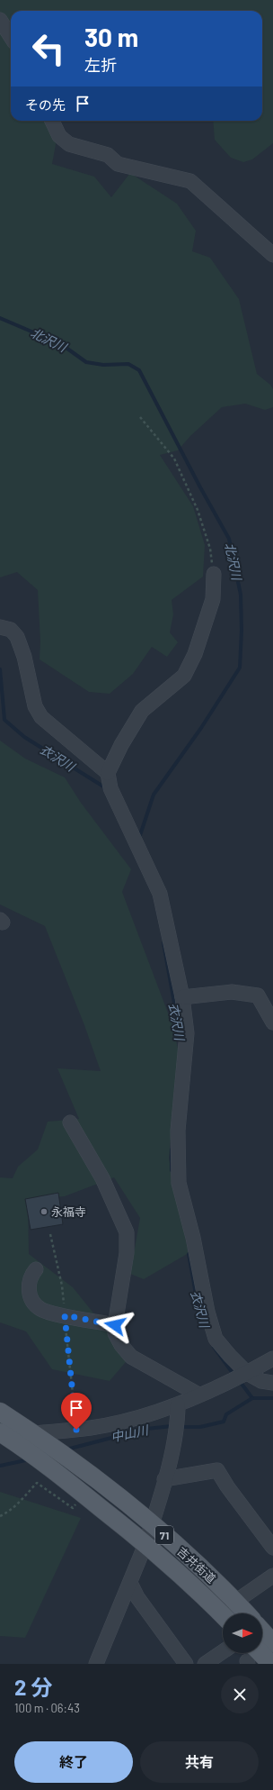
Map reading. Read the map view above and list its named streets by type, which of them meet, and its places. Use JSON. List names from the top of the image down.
{
  "streets": {
    "main road": ["71", "吉井街道"]
  },
  "crossings": [
    ["71", "吉井街道"]
  ],
  "water": ["北沢川", "衣沢川", "中山川"],
  "places": ["永福寺"],
  "north": "right",
  "page": {
    "turn": ["30 m", "左折"],
    "then": "その先",
    "heading": ["2 分", "100 m · 06:43"],
    "buttons": ["終了", "共有"]
  }
}
